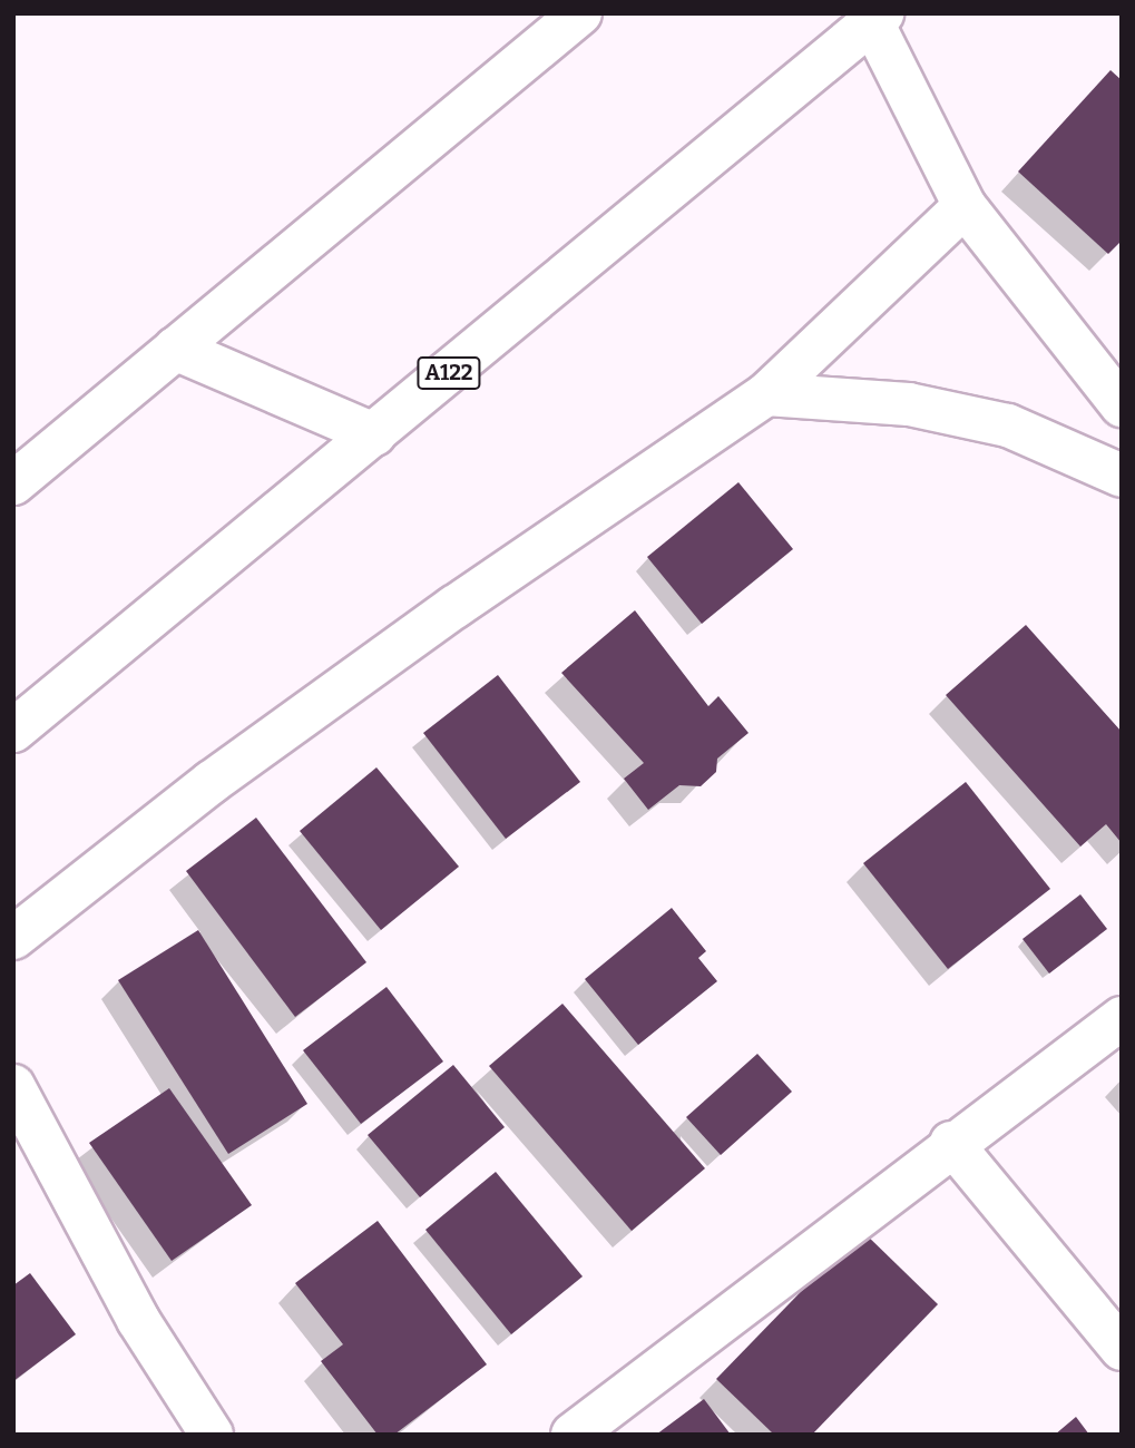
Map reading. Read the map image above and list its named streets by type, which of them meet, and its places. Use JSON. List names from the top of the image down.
{
  "streets": {
    "main road": ["A122"]
  }
}
